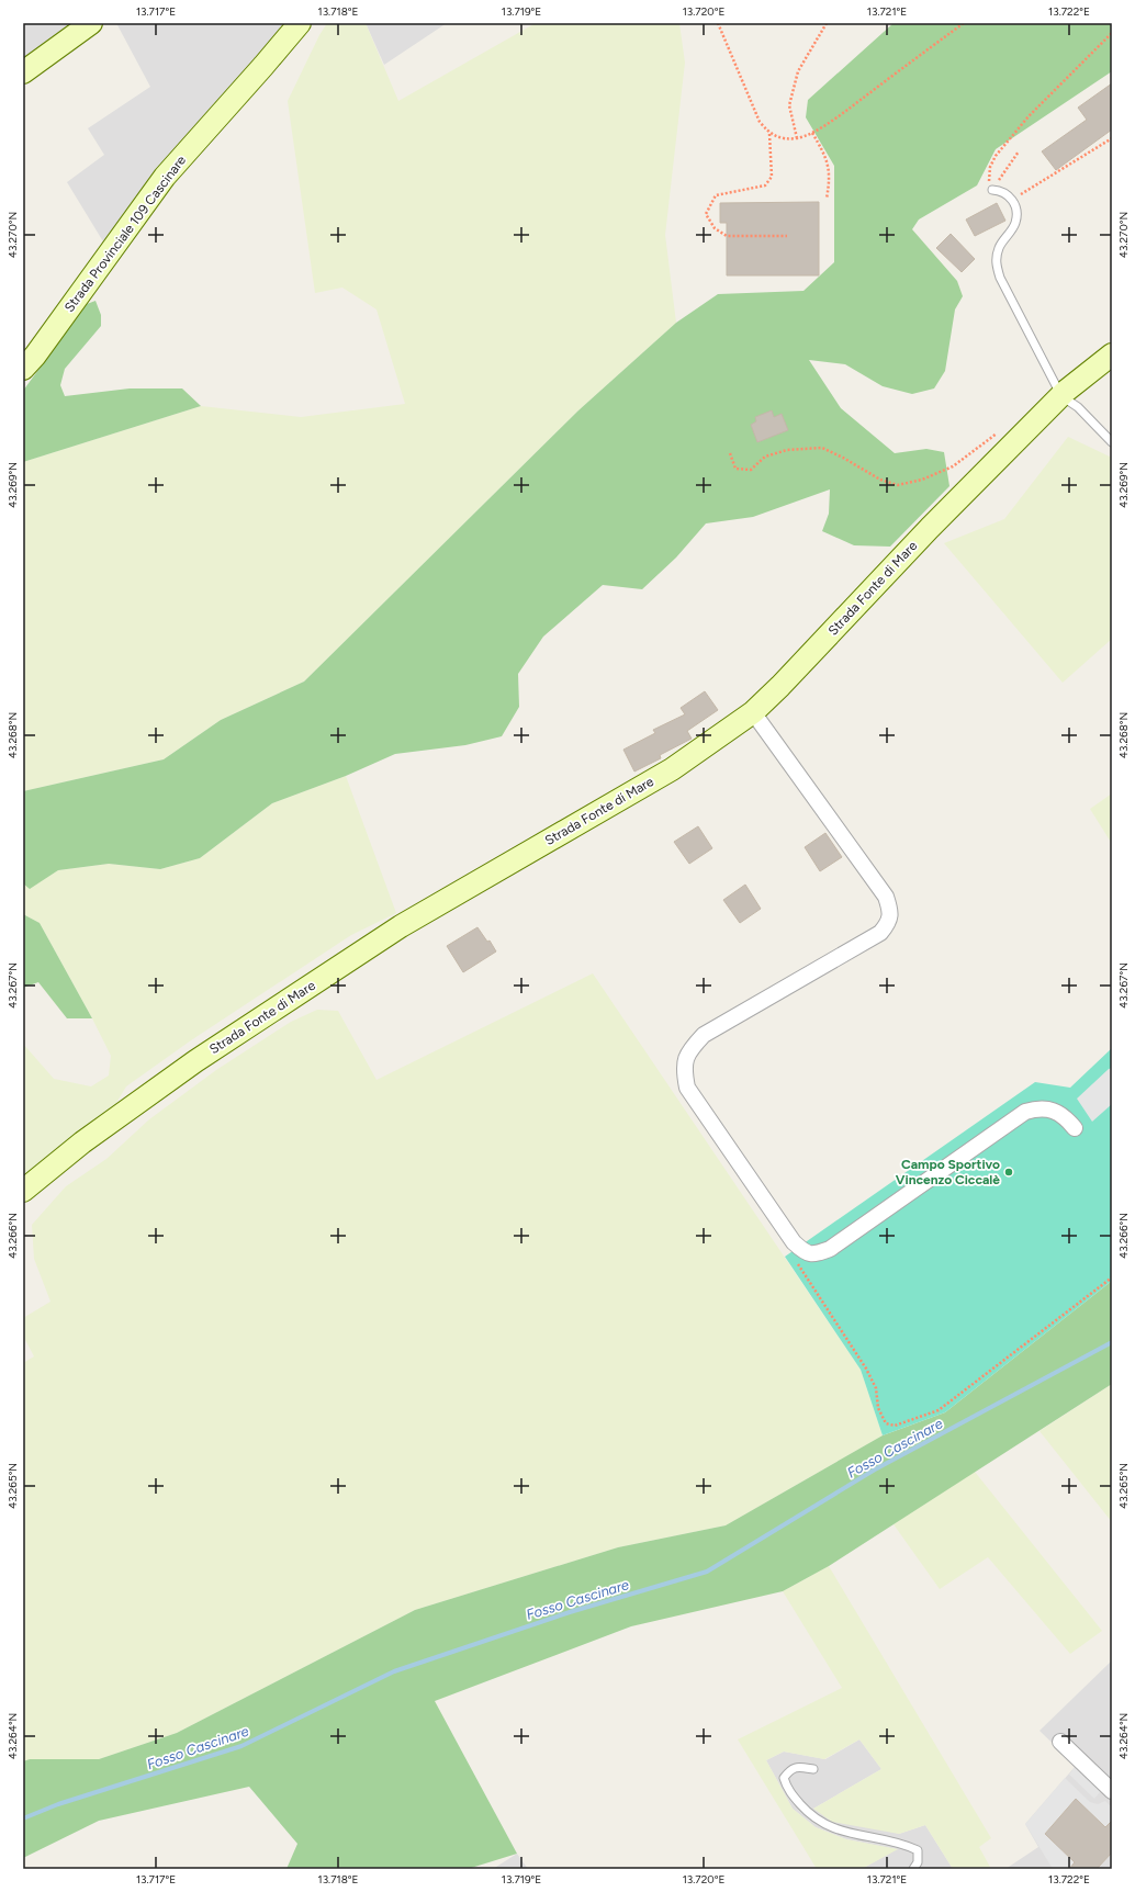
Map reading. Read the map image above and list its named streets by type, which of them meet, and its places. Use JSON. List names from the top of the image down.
{
  "streets": {
    "street": ["Strada Provinciale 109 Cascinare", "Strada Fonte di Mare"]
  },
  "water": ["Fosso Cascinare"],
  "places": ["Campo Sportivo Vincenzo Ciccalè"],
  "coordinates": [
    "13.717°E",
    "13.718°E",
    "13.719°E",
    "13.720°E",
    "13.721°E",
    "13.722°E",
    "43.270°N",
    "43.269°N",
    "43.268°N",
    "43.267°N",
    "43.266°N",
    "43.265°N",
    "43.264°N"
  ]
}
